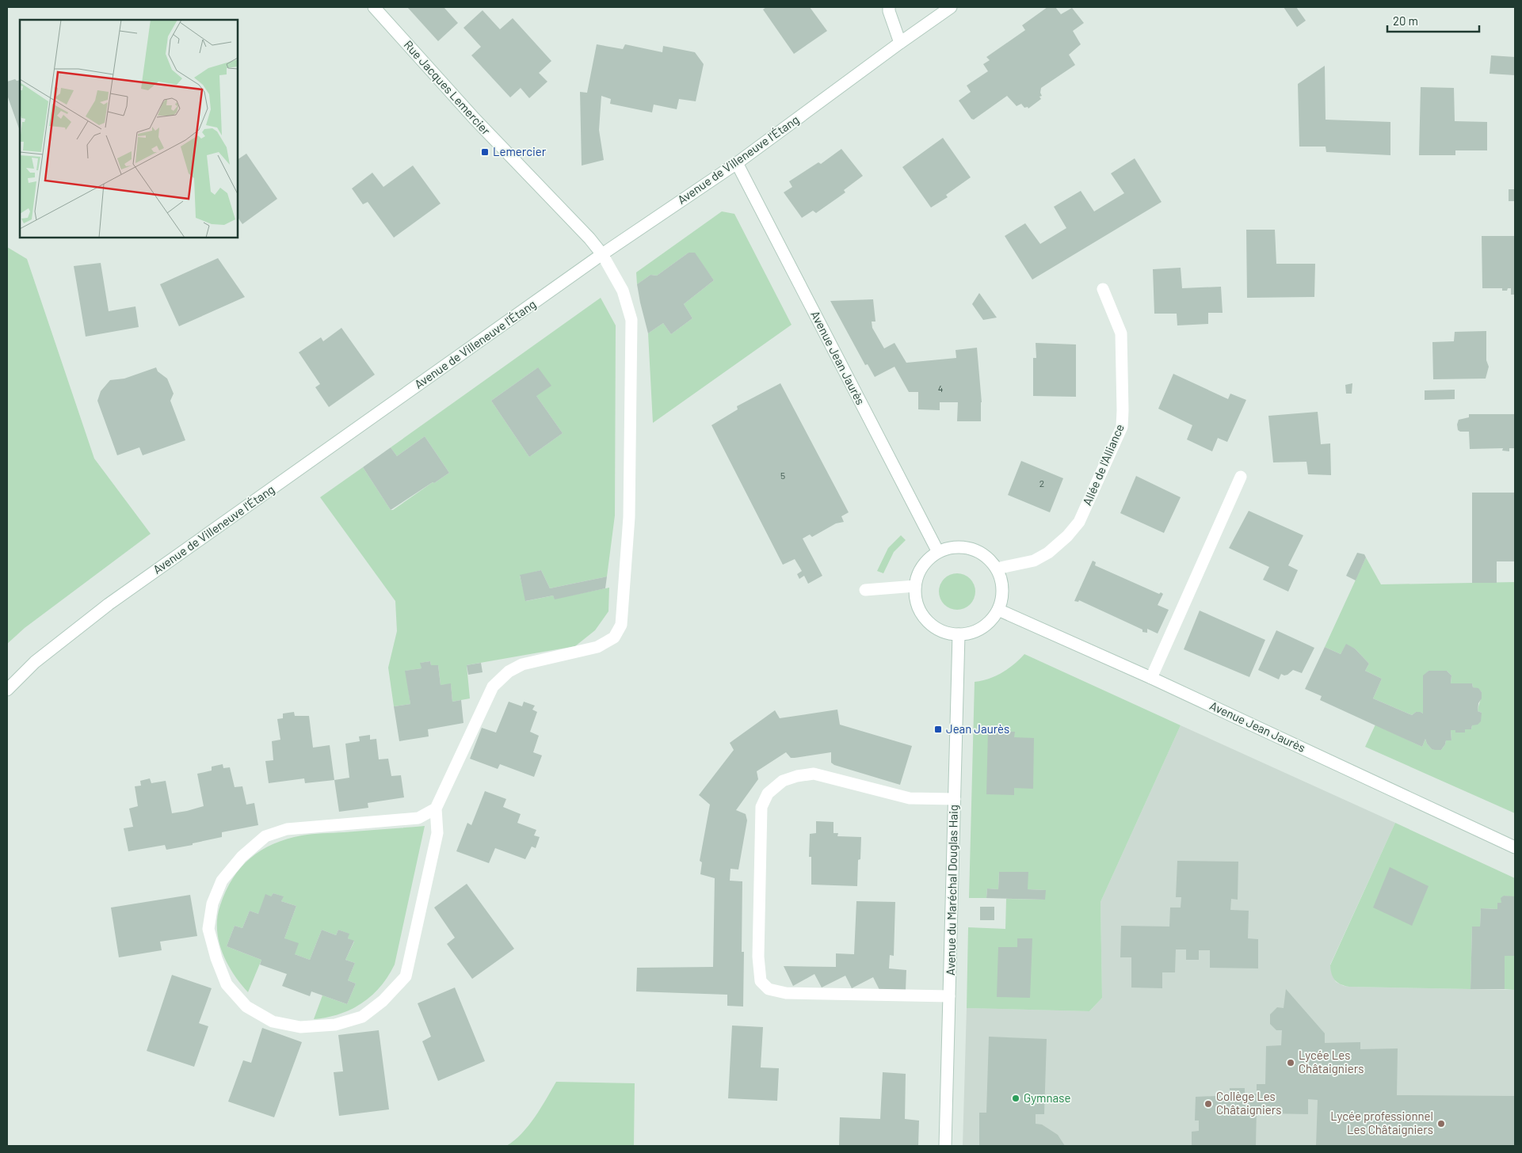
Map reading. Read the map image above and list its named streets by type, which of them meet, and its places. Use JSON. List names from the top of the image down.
{
  "streets": {
    "street": [
      "Rue Jacques Lemercier",
      "Avenue de Villeneuve l'Étang",
      "Avenue Jean Jaurès",
      "Allée de l'Alliance",
      "Avenue du Maréchal Douglas Haig"
    ]
  },
  "crossings": [
    ["Rue Jacques Lemercier", "Avenue de Villeneuve l'Étang"],
    ["Avenue de Villeneuve l'Étang", "Avenue Jean Jaurès"],
    ["Avenue Jean Jaurès", "Allée de l'Alliance"],
    ["Avenue Jean Jaurès", "Avenue du Maréchal Douglas Haig"],
    ["Allée de l'Alliance", "Avenue du Maréchal Douglas Haig"]
  ],
  "places": {
    "transit": ["Lemercier", "Jean Jaurès"],
    "other": [
      "Lycée Les Châtaigniers",
      "Gymnase",
      "Collège Les Châtaigniers",
      "Lycée professionnel Les Châtaigniers"
    ]
  },
  "house_numbers": ["4", "5", "2"],
  "scale_bar": "20 m"
}
